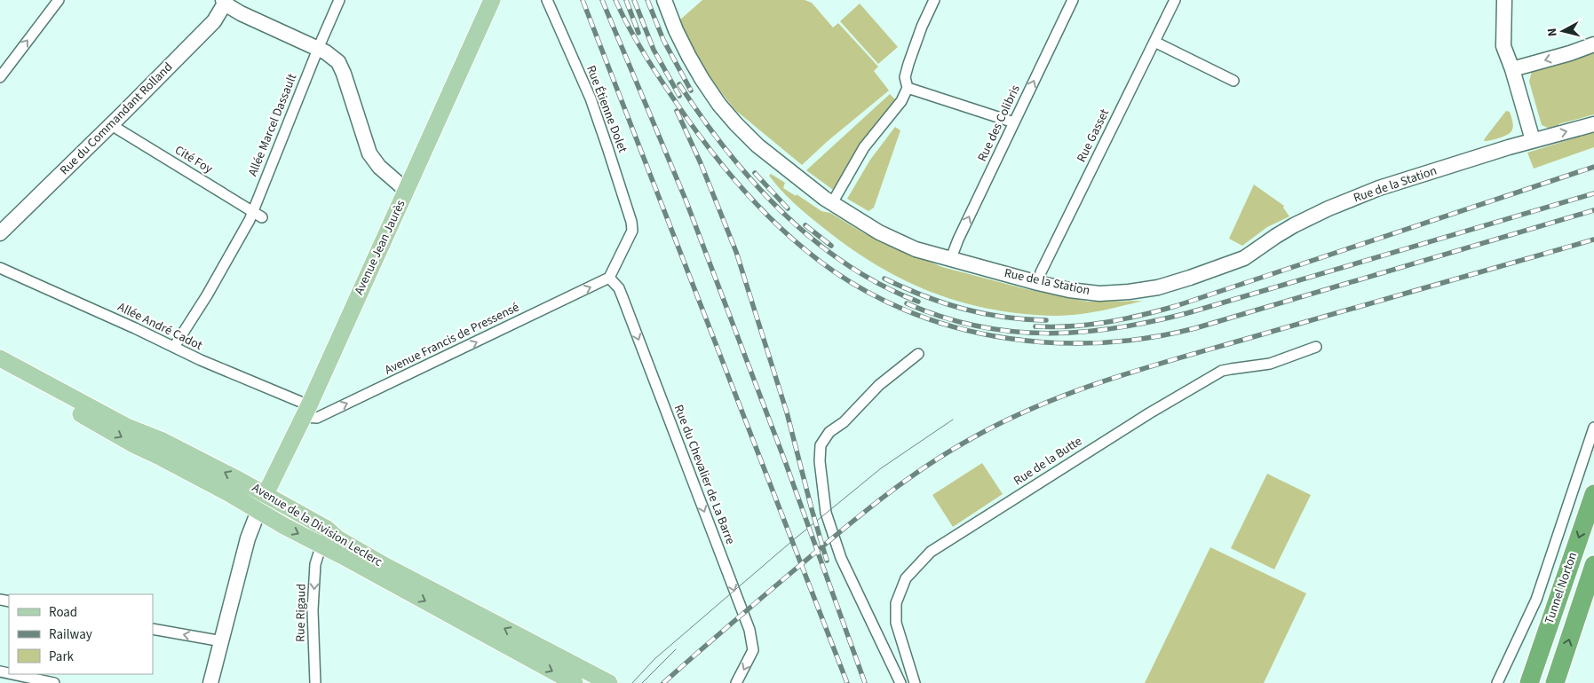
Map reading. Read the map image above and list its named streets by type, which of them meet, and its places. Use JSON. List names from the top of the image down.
{
  "streets": {
    "highway": ["Tunnel Norton"],
    "main road": ["Avenue Jean Jaurès", "Avenue de la Division Leclerc"],
    "street": [
      "Rue Étienne Dolet",
      "Rue du Commandant Rolland",
      "Rue des Colibris",
      "Allée Marcel Dassault",
      "Rue Gasset",
      "Cité Foy",
      "Rue de la Station",
      "Allée André Cadot",
      "Avenue Francis de Pressensé",
      "Rue de la Butte",
      "Rue du Chevalier de La Barre",
      "Rue Rigaud"
    ]
  },
  "crossings": [
    ["Rue Étienne Dolet", "Avenue Francis de Pressensé"],
    ["Rue Étienne Dolet", "Rue du Chevalier de La Barre"],
    ["Rue du Commandant Rolland", "Cité Foy"],
    ["Rue des Colibris", "Rue de la Station"],
    ["Allée Marcel Dassault", "Cité Foy"],
    ["Allée Marcel Dassault", "Allée André Cadot"],
    ["Rue Gasset", "Rue de la Station"],
    ["Avenue Jean Jaurès", "Allée André Cadot"],
    ["Avenue Jean Jaurès", "Avenue Francis de Pressensé"],
    ["Avenue Jean Jaurès", "Avenue de la Division Leclerc"],
    ["Allée André Cadot", "Avenue Francis de Pressensé"],
    ["Avenue Francis de Pressensé", "Rue du Chevalier de La Barre"],
    ["Avenue de la Division Leclerc", "Rue Rigaud"]
  ],
  "one_way": ["Rue des Colibris", "Avenue Francis de Pressensé", "Rue du Chevalier de La Barre"],
  "legend": ["Road", "Railway", "Park"],
  "north": "left"
}
